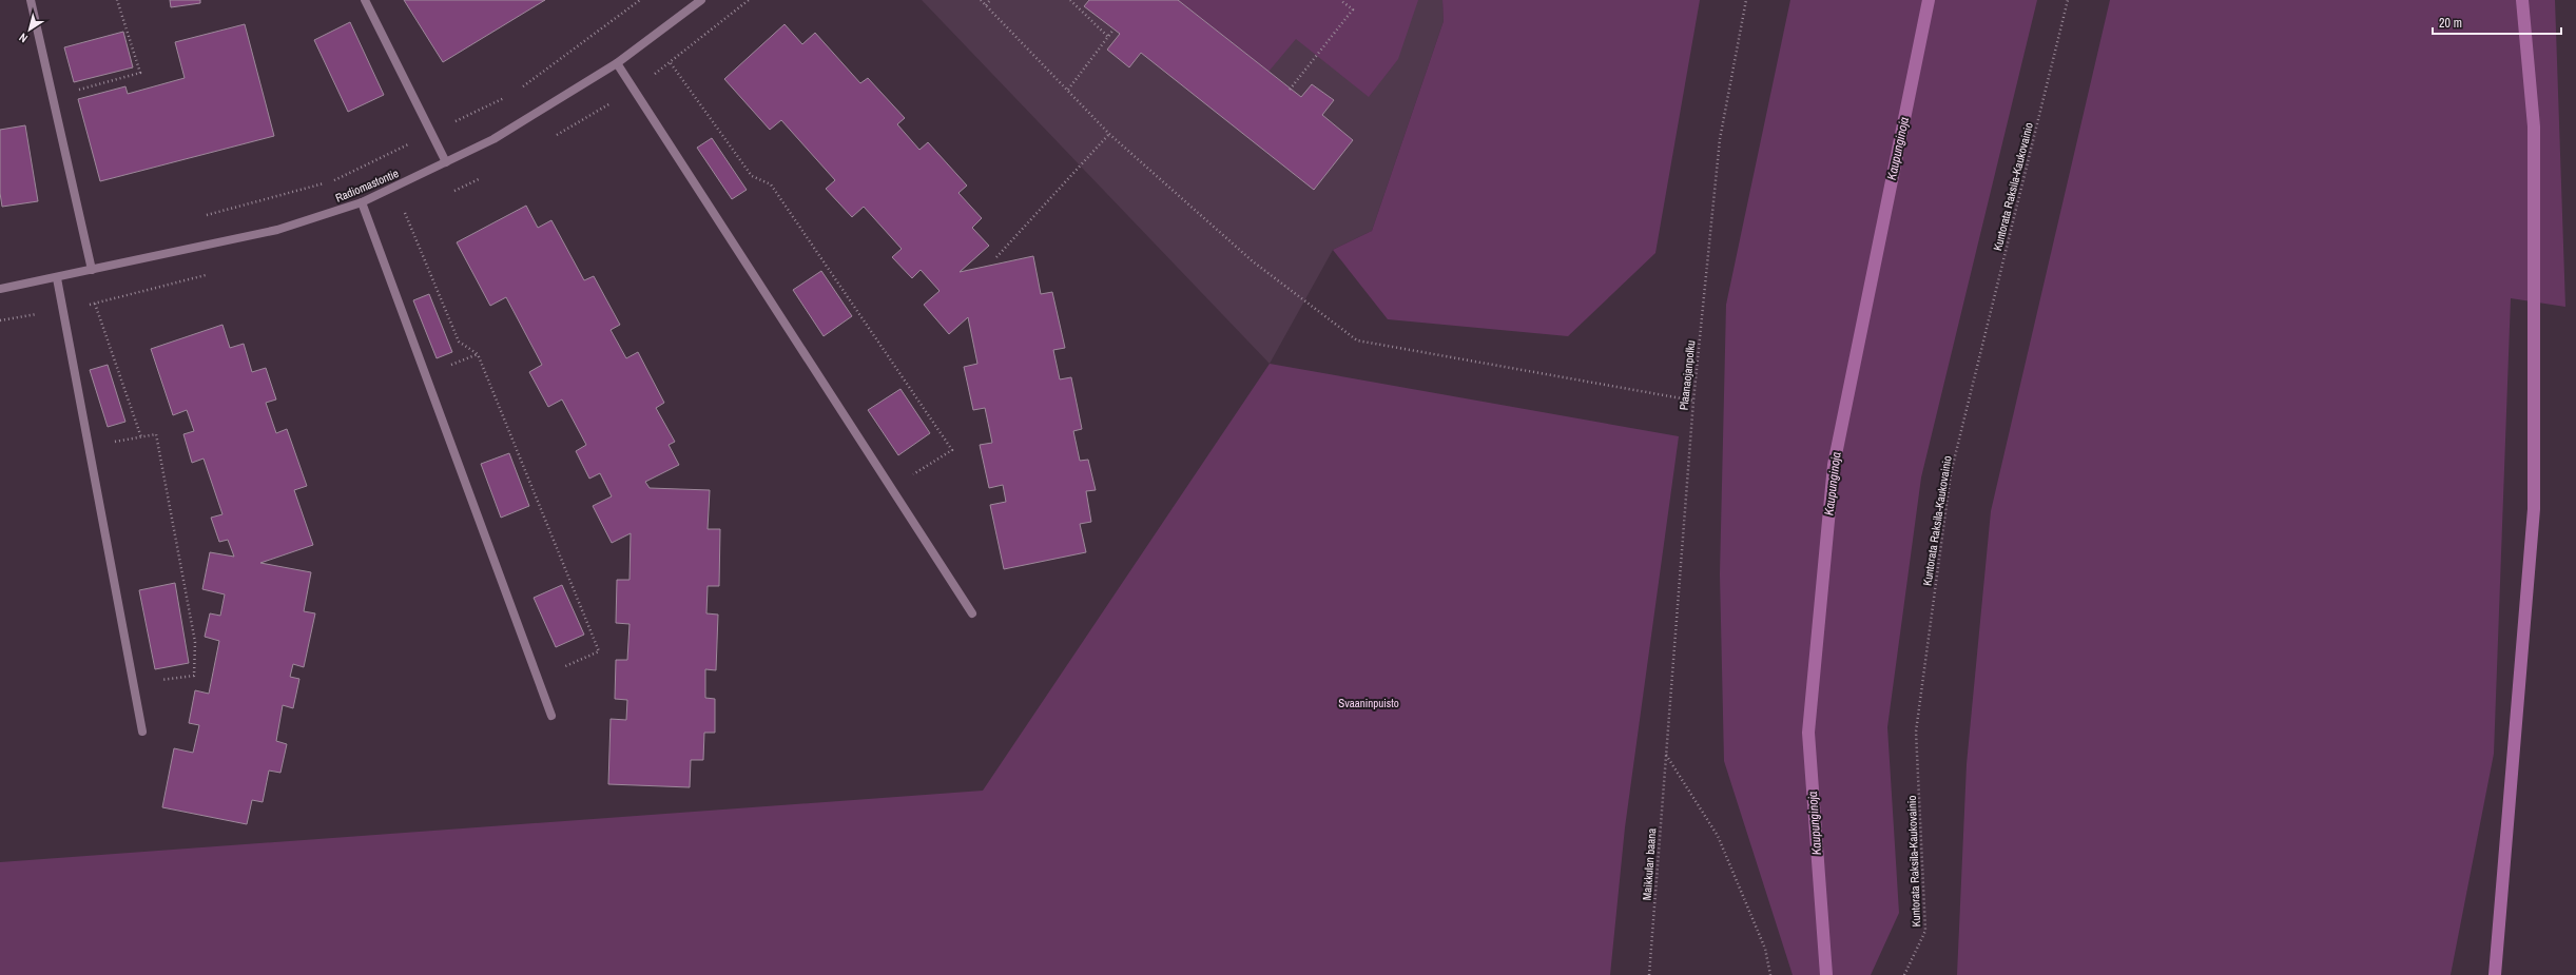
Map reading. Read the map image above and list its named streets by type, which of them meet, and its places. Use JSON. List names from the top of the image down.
{
  "streets": {
    "street": ["Radiomastontie"],
    "path": ["Kuntorata Raksila-Kaukovainio", "Plaanaojanpolku", "Maikkulan baana"]
  },
  "crossings": [
    ["Plaanaojanpolku", "Maikkulan baana"]
  ],
  "water": ["Kaupunginoja"],
  "parks": ["Svaaninpuisto"],
  "scale_bar": "20 m",
  "north": "bottom left"
}
